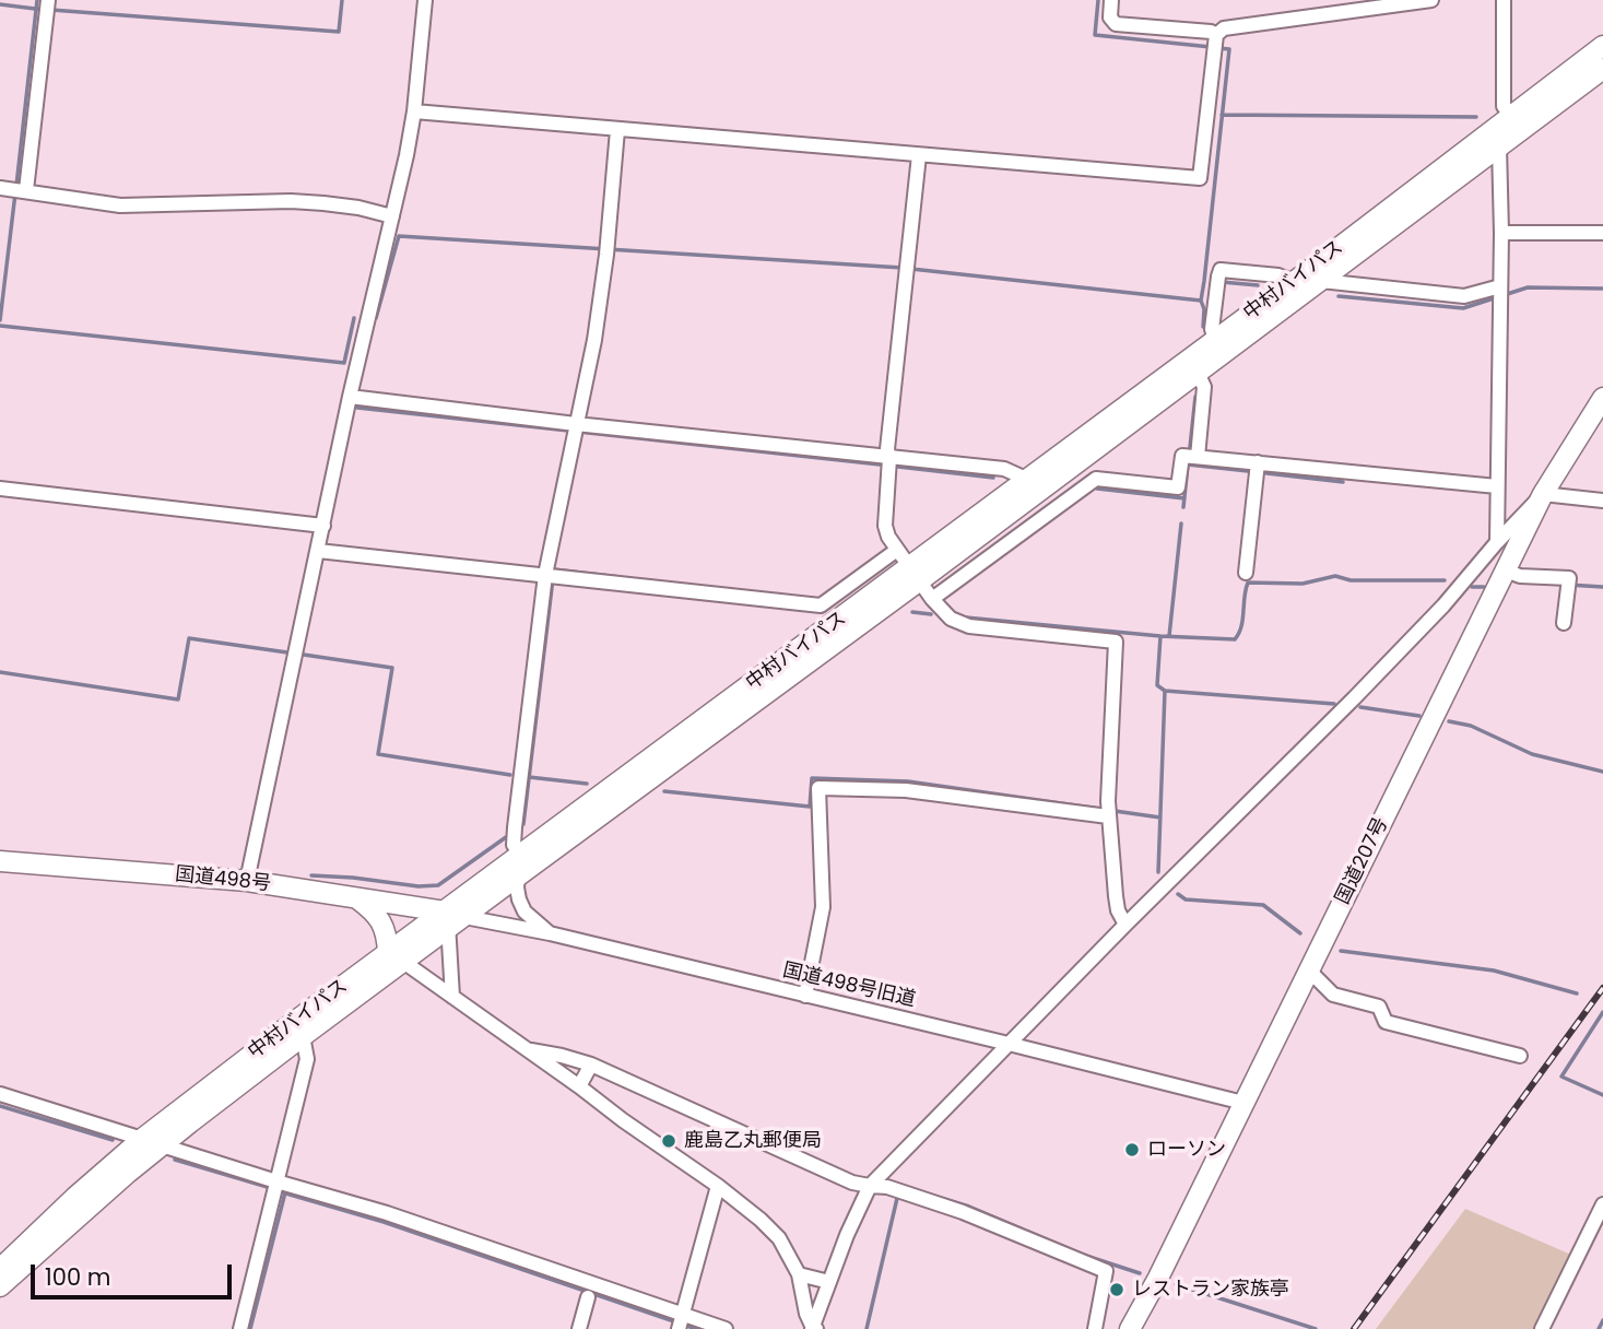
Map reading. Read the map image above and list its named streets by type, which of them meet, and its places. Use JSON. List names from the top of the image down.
{
  "streets": {
    "highway": ["中村バイパス", "国道207号", "国道498号"],
    "street": ["国道498号旧道"]
  },
  "crossings": [
    ["中村バイパス", "国道498号"],
    ["中村バイパス", "国道498号旧道"],
    ["国道207号", "国道498号旧道"],
    ["国道498号", "国道498号旧道"]
  ],
  "places": ["鹿島乙丸郵便局", "ローソン", "レストラン家族亭"],
  "scale_bar": "100 m"
}
